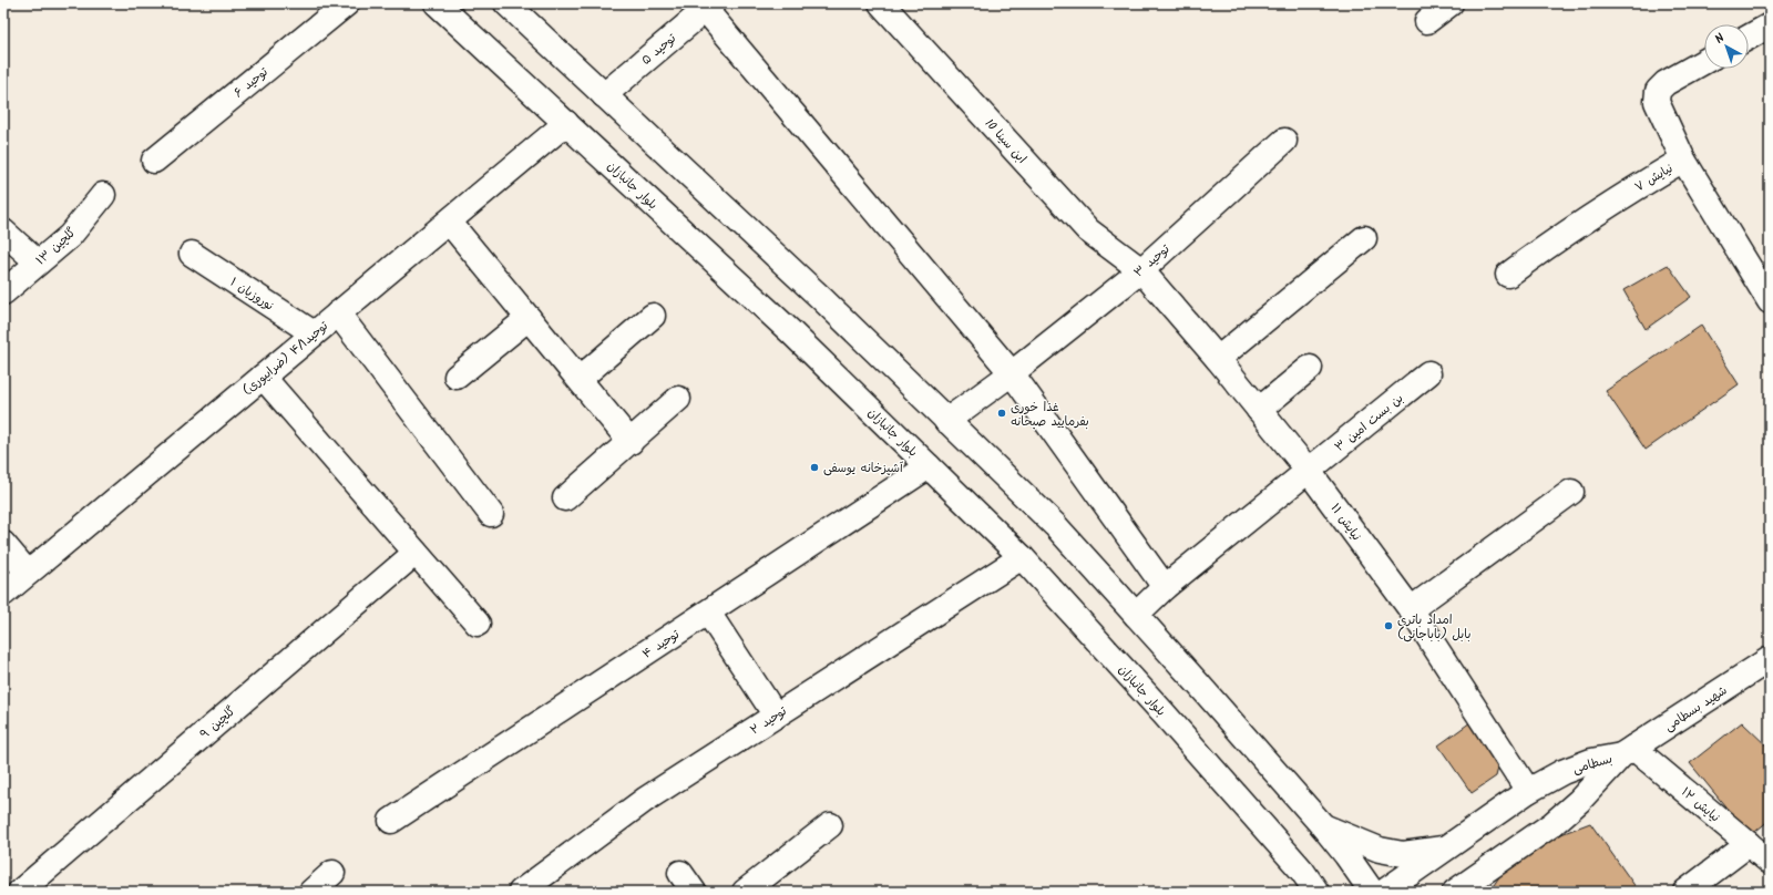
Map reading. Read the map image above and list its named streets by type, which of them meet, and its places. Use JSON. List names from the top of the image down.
{
  "streets": {
    "main road": [
      "توحید ۵",
      "توحید ۶",
      "ابن سینا 10",
      "نیایش ۷",
      "بلوار جانبازان",
      "گلچین ۱۳",
      "توحید ۳",
      "نوروزیان ۱",
      "توحید۴/۱ (ضرابپوری)",
      "بن بست امین ۳",
      "نیایش ۱۱",
      "توحید ۴",
      "شهید بسطامی",
      "توحید ۲",
      "گلچین ۹",
      "بسطامی",
      "نیایش ۱۲"
    ]
  },
  "crossings": [
    ["ابن سینا 10", "توحید ۳"],
    ["ابن سینا 10", "نیایش ۱۱"],
    ["بلوار جانبازان", "توحید۴/۱ (ضرابپوری)"],
    ["بلوار جانبازان", "توحید ۴"],
    ["بلوار جانبازان", "توحید ۲"],
    ["توحید ۳", "نیایش ۱۱"],
    ["نوروزیان ۱", "توحید۴/۱ (ضرابپوری)"],
    ["بن بست امین ۳", "نیایش ۱۱"],
    ["نیایش ۱۱", "بسطامی"],
    ["شهید بسطامی", "بسطامی"],
    ["شهید بسطامی", "نیایش ۱۲"],
    ["بسطامی", "نیایش ۱۲"]
  ],
  "places": ["غذا خوری بفرمایید صبحانه", "آشپزخانه یوسفی", "امداد باتری بابل (باباجانی)"],
  "north": "top left"
}
